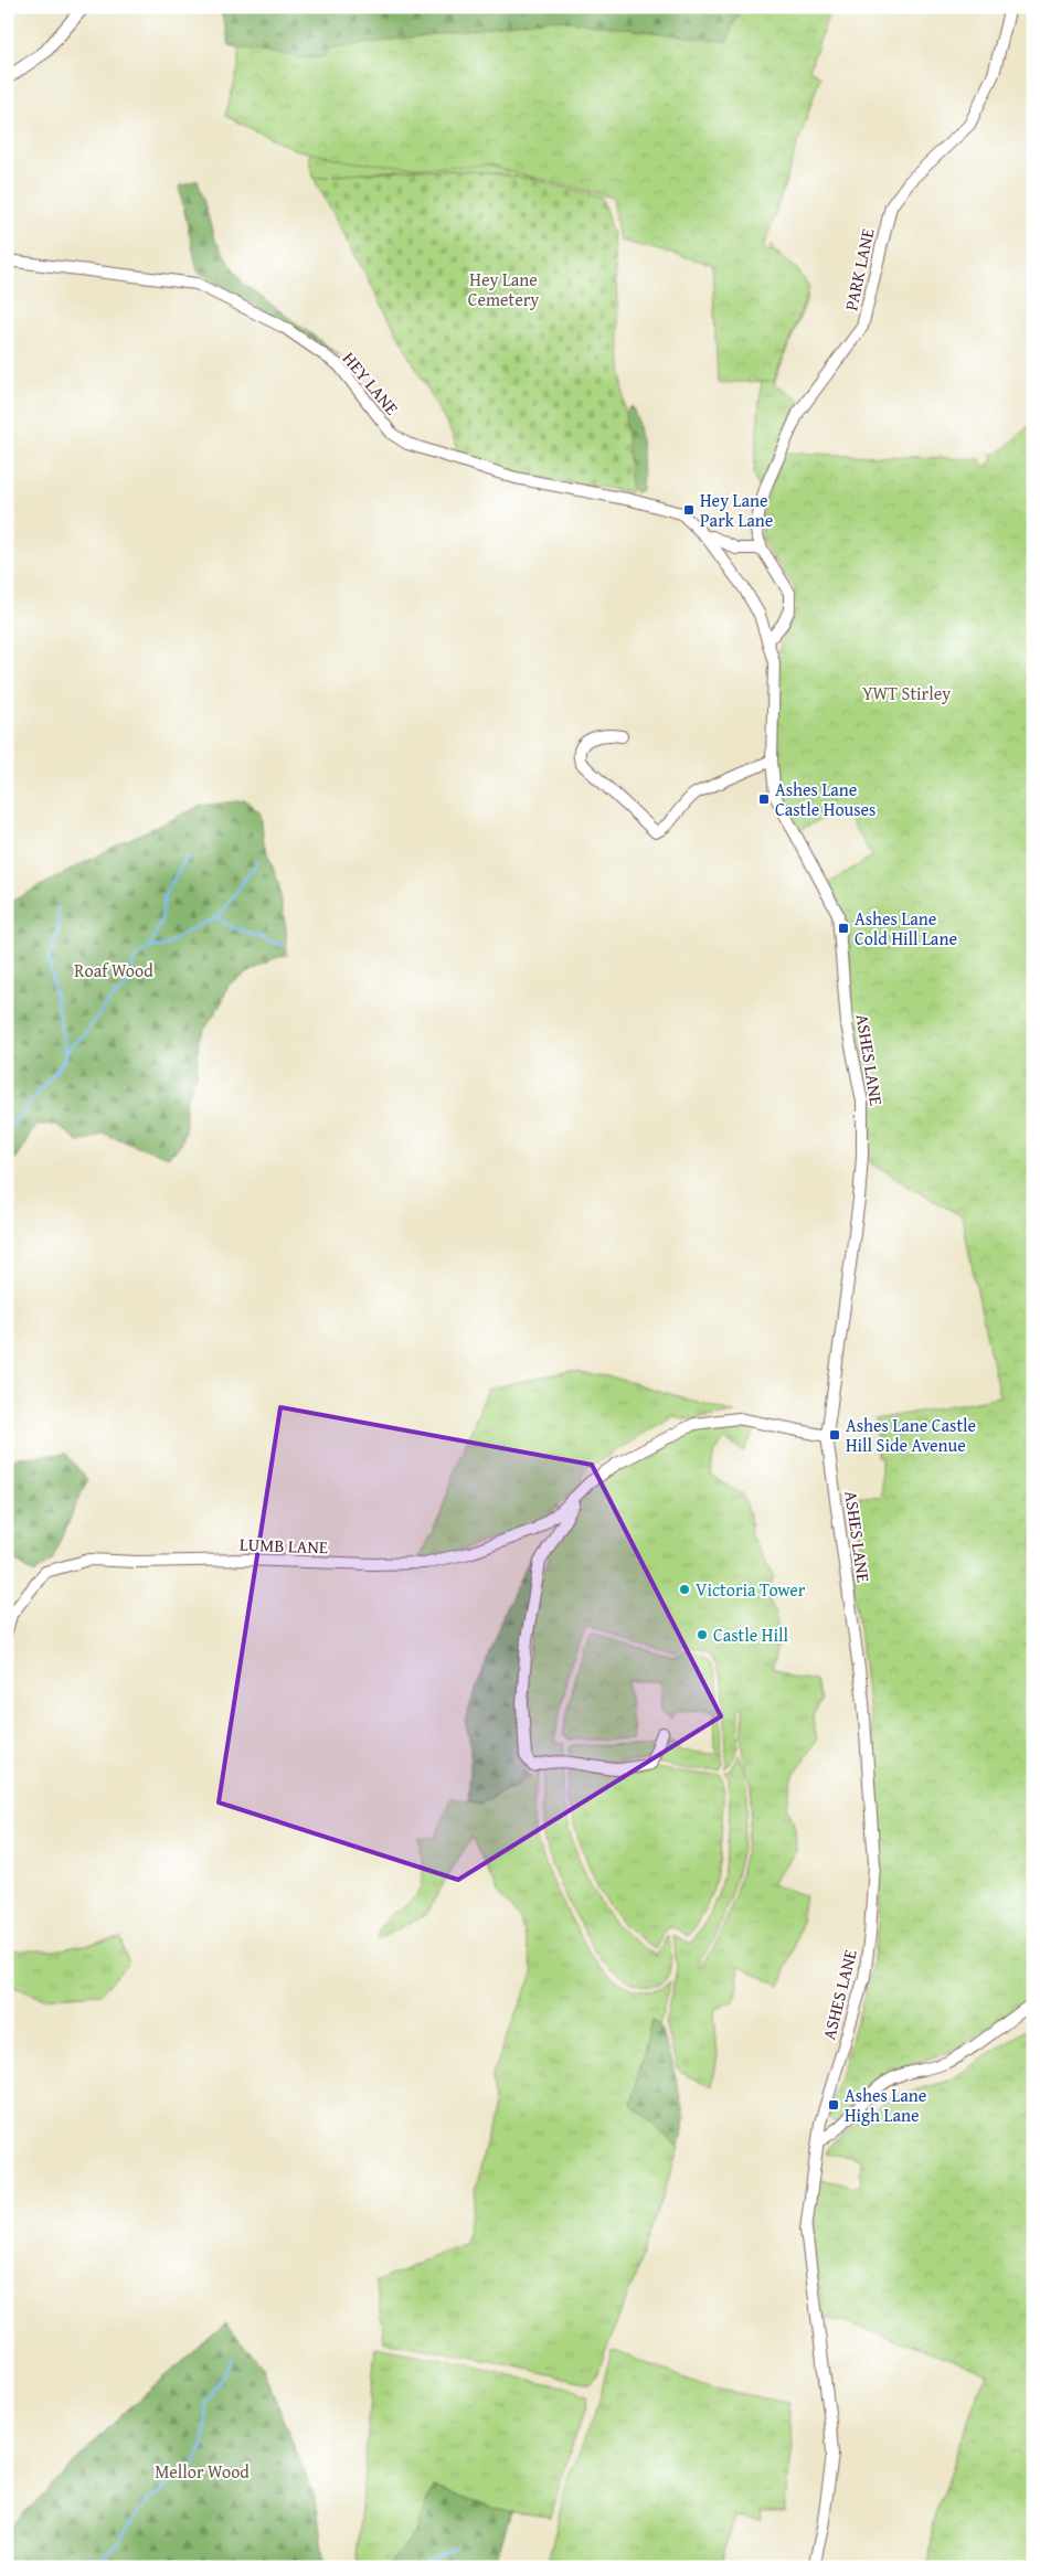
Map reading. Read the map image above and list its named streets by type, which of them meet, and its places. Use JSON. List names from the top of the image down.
{
  "streets": {
    "street": [
      "PARK LANE",
      "HEY LANE",
      "ASHES LANE",
      "LUMB LANE"
    ]
  },
  "crossings": [
    ["PARK LANE", "ASHES LANE"],
    ["HEY LANE", "ASHES LANE"],
    ["ASHES LANE", "LUMB LANE"]
  ],
  "parks": [
    "Hey Lane Cemetery",
    "YWT Stirley",
    "Roaf Wood",
    "Mellor Wood"
  ],
  "places": {
    "transit": [
      "Hey Lane Park Lane",
      "Ashes Lane Castle Houses",
      "Ashes Lane Cold Hill Lane",
      "Ashes Lane Castle Hill Side Avenue",
      "Ashes Lane High Lane"
    ],
    "other": ["Victoria Tower", "Castle Hill"]
  }
}
